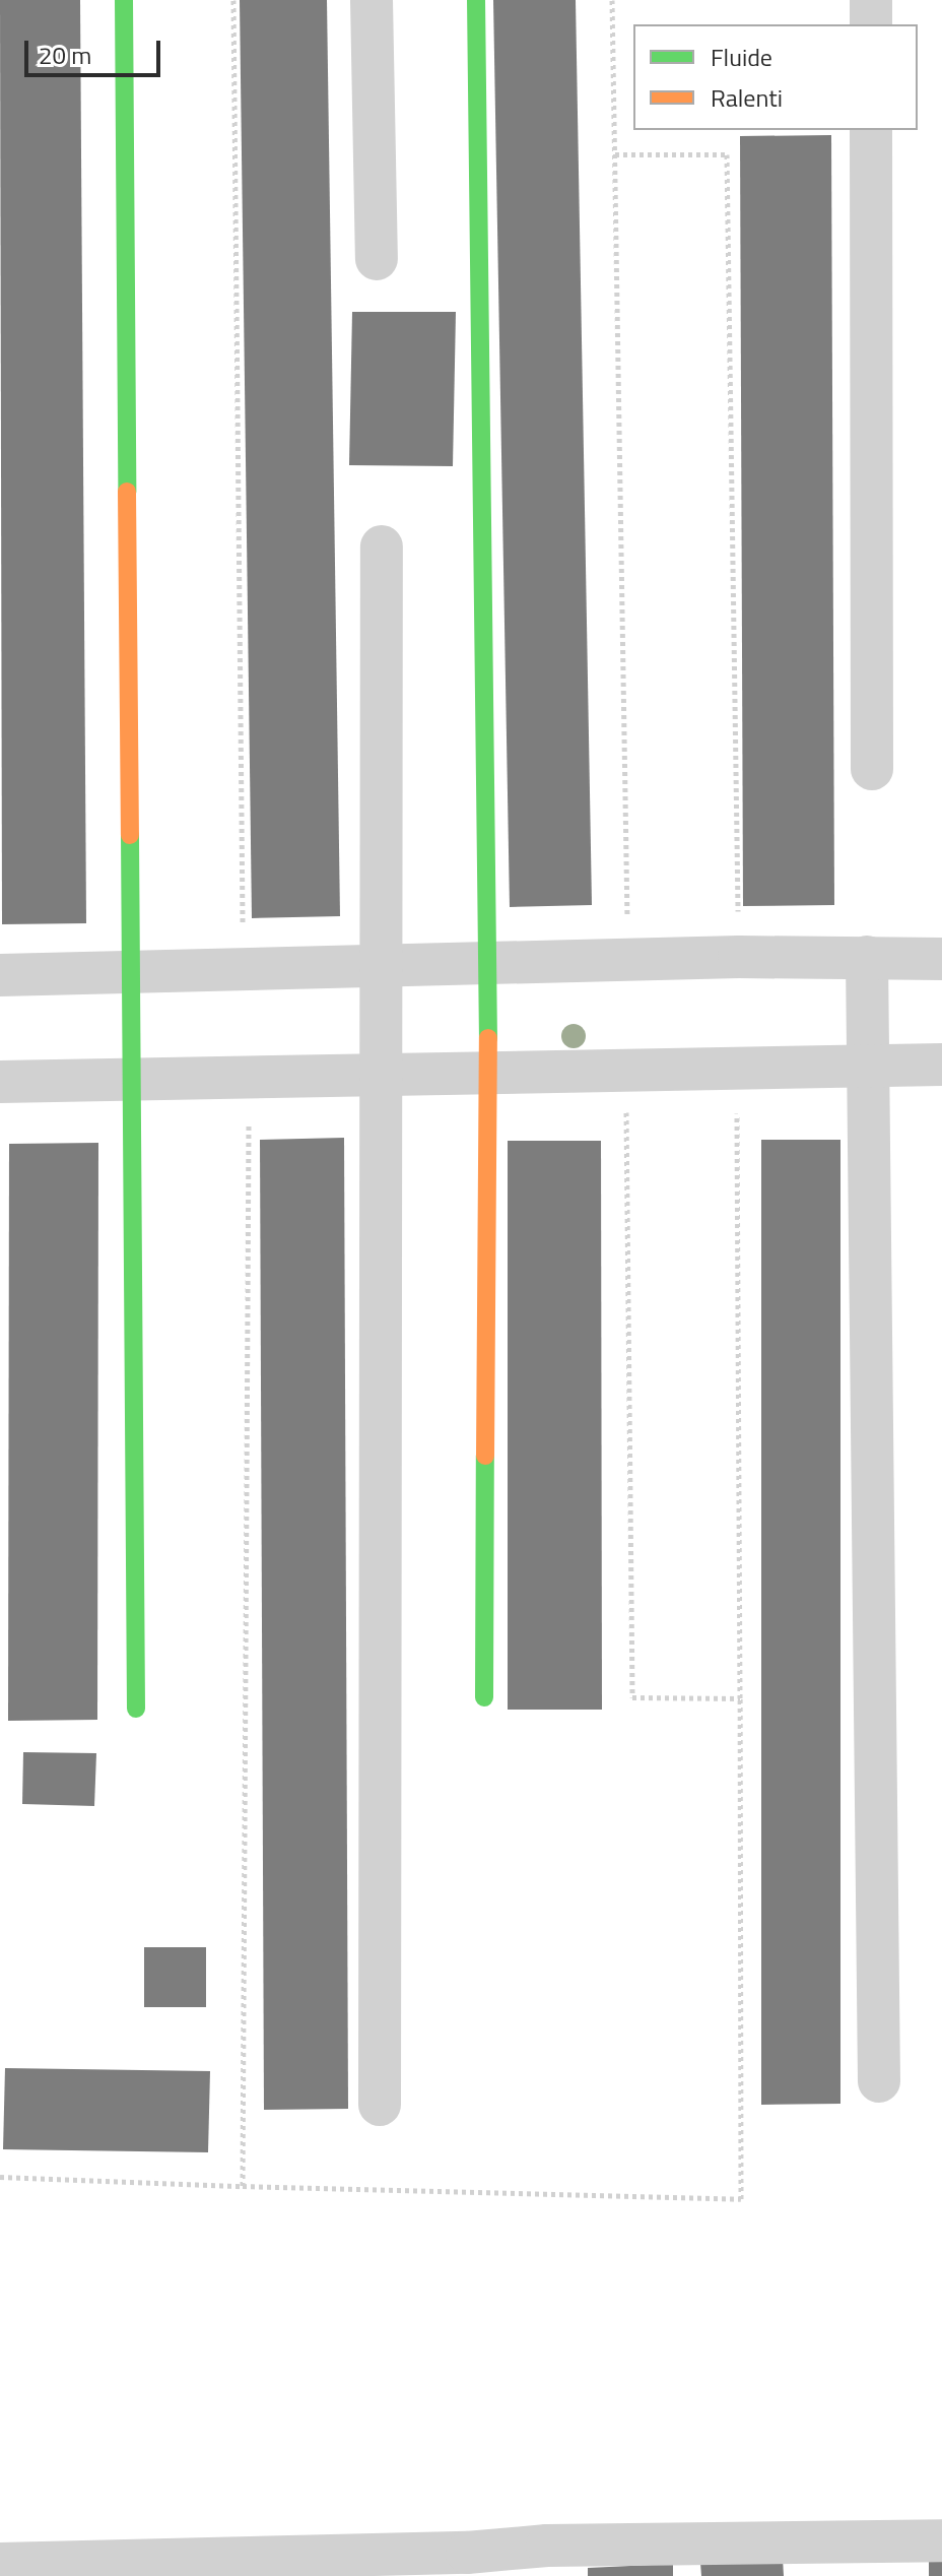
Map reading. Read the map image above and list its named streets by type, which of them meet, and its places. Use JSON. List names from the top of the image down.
{
  "legend": ["Fluide", "Ralenti"],
  "scale_bar": "20 m"
}
